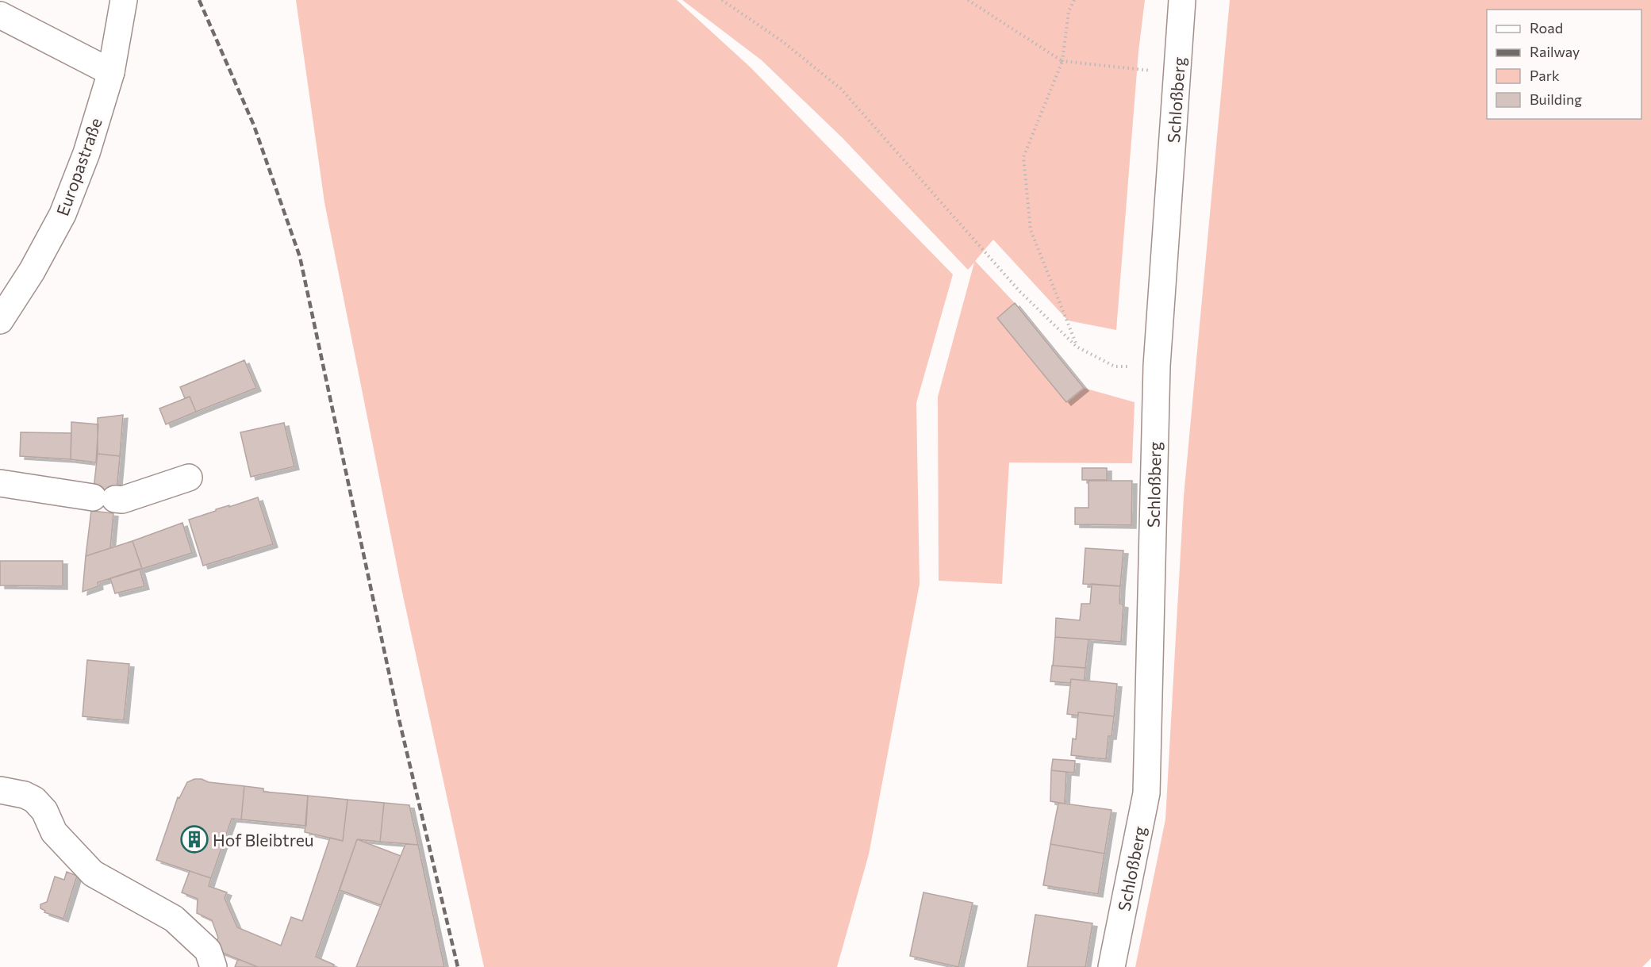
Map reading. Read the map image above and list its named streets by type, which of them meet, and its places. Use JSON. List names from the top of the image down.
{
  "streets": {
    "street": ["Schloßberg", "Europastraße"]
  },
  "places": {
    "building": ["Hof Bleibtreu"]
  },
  "legend": [
    "Road",
    "Railway",
    "Park",
    "Building"
  ]
}
